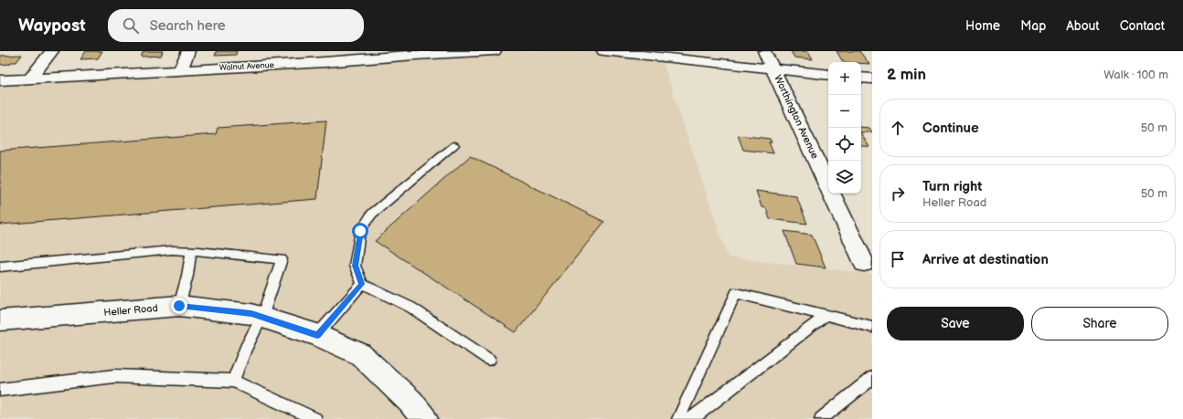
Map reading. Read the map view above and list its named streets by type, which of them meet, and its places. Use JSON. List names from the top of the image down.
{
  "streets": {
    "street": ["Walnut Avenue", "Worthington Avenue", "Heller Road"]
  },
  "page": {
    "header": "Waypost",
    "search": "Search here",
    "nav": [
      "Home",
      "Map",
      "About",
      "Contact"
    ],
    "heading": ["2 min", "Walk · 100 m"],
    "map_buttons": ["+", "−"],
    "list": [
      ["Continue", "50 m"],
      ["Turn right", "Heller Road", "50 m"],
      "Arrive at destination"
    ],
    "buttons": ["Save", "Share"]
  }
}
